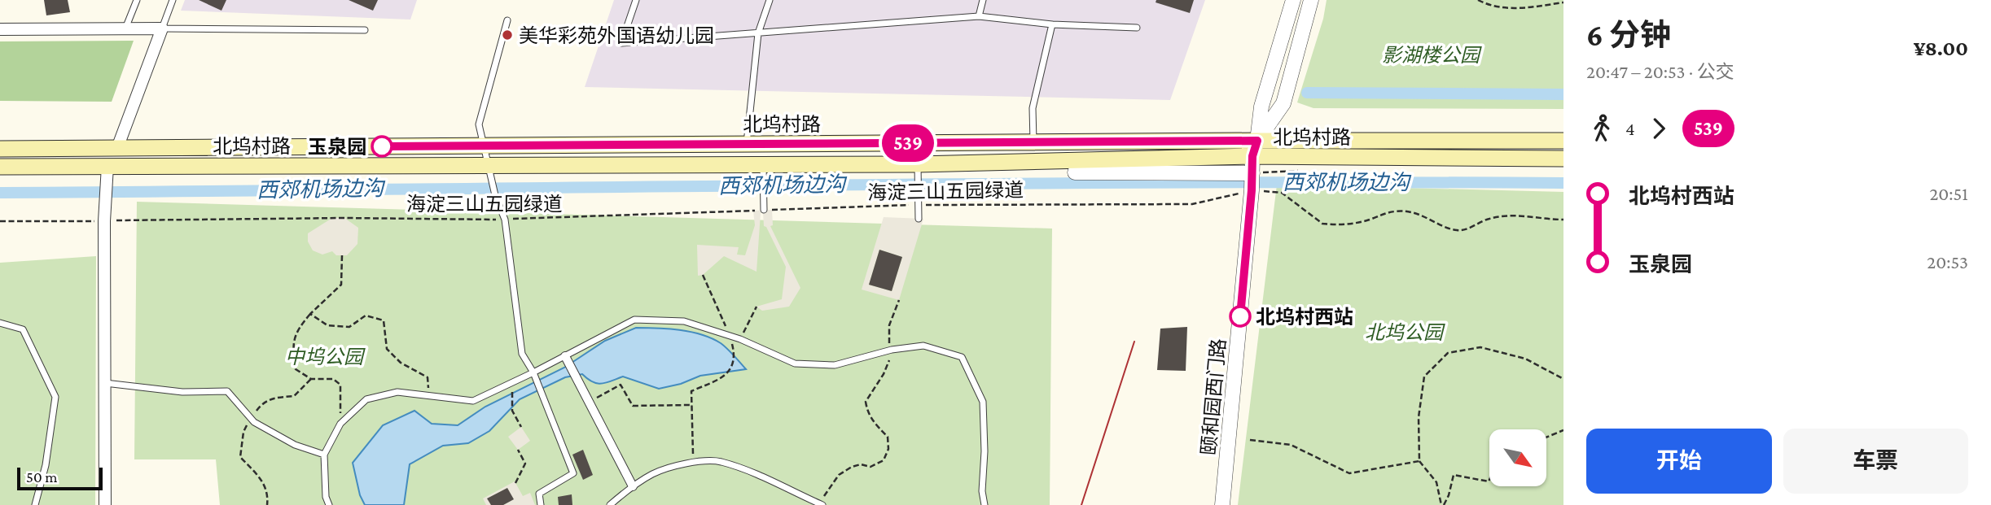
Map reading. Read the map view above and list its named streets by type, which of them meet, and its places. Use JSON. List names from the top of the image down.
{
  "streets": {
    "main road": ["北坞村路"],
    "street": ["颐和园西门路"],
    "path": ["海淀三山五园绿道"]
  },
  "crossings": [
    ["北坞村路", "颐和园西门路"],
    ["海淀三山五园绿道", "颐和园西门路"]
  ],
  "water": ["西郊机场边沟"],
  "parks": ["影湖楼公园", "北坞公园", "中坞公园"],
  "places": ["美华彩苑外国语幼儿园", "玉泉园", "北坞村西站"],
  "lines": ["bus line 539"],
  "scale_bar": "50 m",
  "north": "bottom right",
  "page": {
    "on_map": "539",
    "heading": ["6 分钟", "20:47 – 20:53 · 公交", "¥8.00"],
    "legs": ["4", "539"],
    "list": [
      {
        "name": "北坞村西站",
        "value": "20:51"
      },
      {
        "name": "玉泉园",
        "value": "20:53"
      }
    ],
    "buttons": ["开始", "车票"],
    "scale": "50 m"
  }
}
